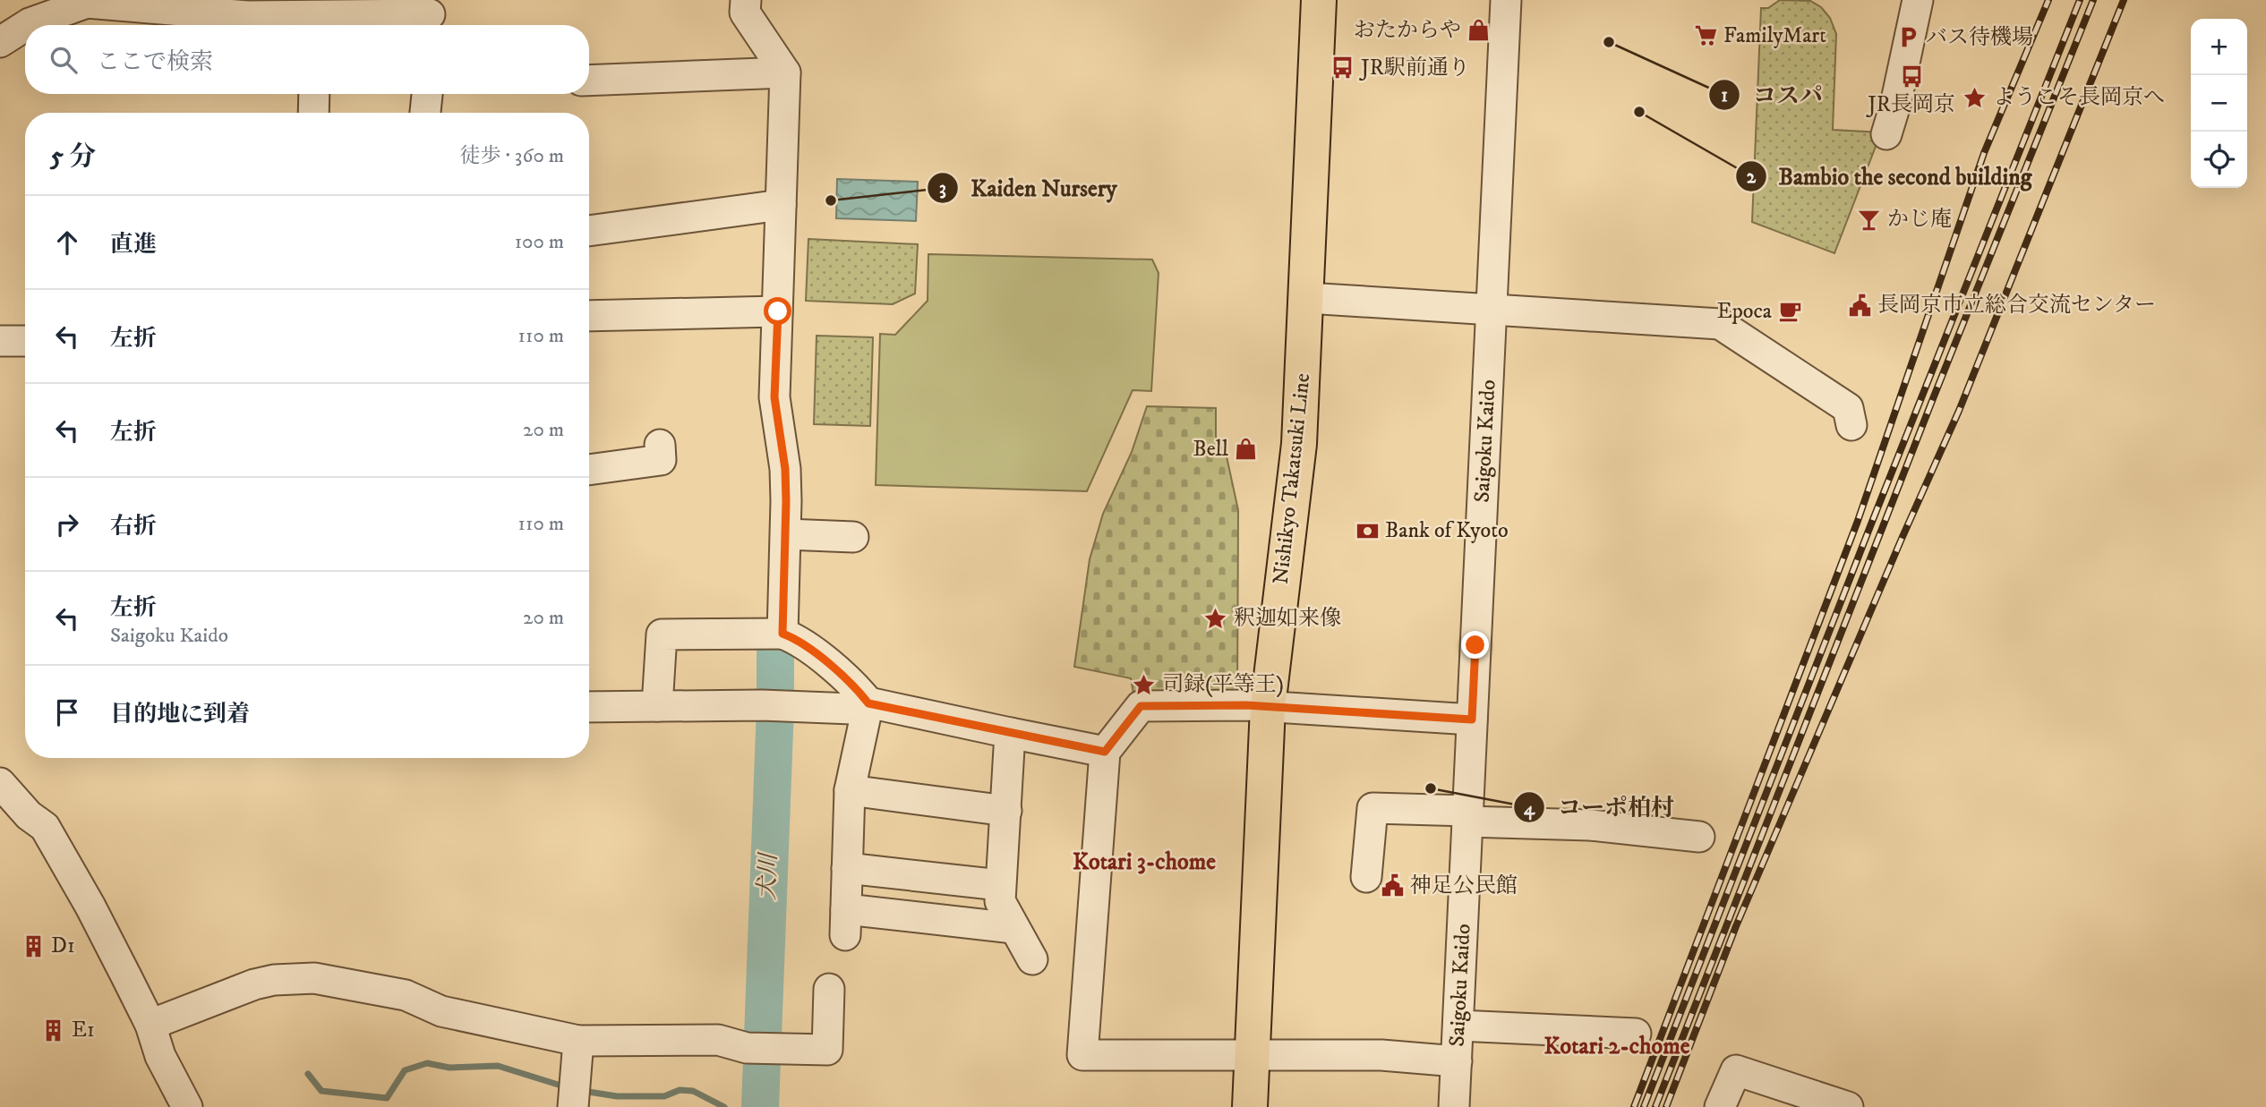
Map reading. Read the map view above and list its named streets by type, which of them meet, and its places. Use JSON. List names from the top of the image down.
{
  "streets": {
    "main road": ["Nishikyo Takatsuki Line"],
    "street": ["Saigoku Kaido"]
  },
  "districts": ["Kotari 3-chome", "Kotari 2-chome"],
  "water": ["犬川"],
  "places": {
    "shop": ["おたからや", "Bell"],
    "supermarket": ["FamilyMart"],
    "parking": ["バス待機場"],
    "other": [
      "コスパ",
      "Bambio the second building",
      "Kaiden Nursery",
      "コーポ柏村"
    ],
    "bus stop": ["JR駅前通り", "JR長岡京"],
    "place": ["ようこそ長岡京へ", "釈迦如来像", "司録(平等王)"],
    "bar": ["かじ庵"],
    "public building": ["長岡京市立総合交流センター", "神足公民館"],
    "cafe": ["Epoca"],
    "bank": ["Bank of Kyoto"],
    "building": ["D1", "E1"]
  },
  "page": {
    "map_buttons": ["+", "−"],
    "search": "ここで検索",
    "heading": ["5 分", "徒歩 · 360 m"],
    "list": [
      ["直進", "100 m"],
      ["左折", "110 m"],
      ["左折", "20 m"],
      ["右折", "110 m"],
      ["左折", "Saigoku Kaido", "20 m"],
      "目的地に到着"
    ]
  }
}
